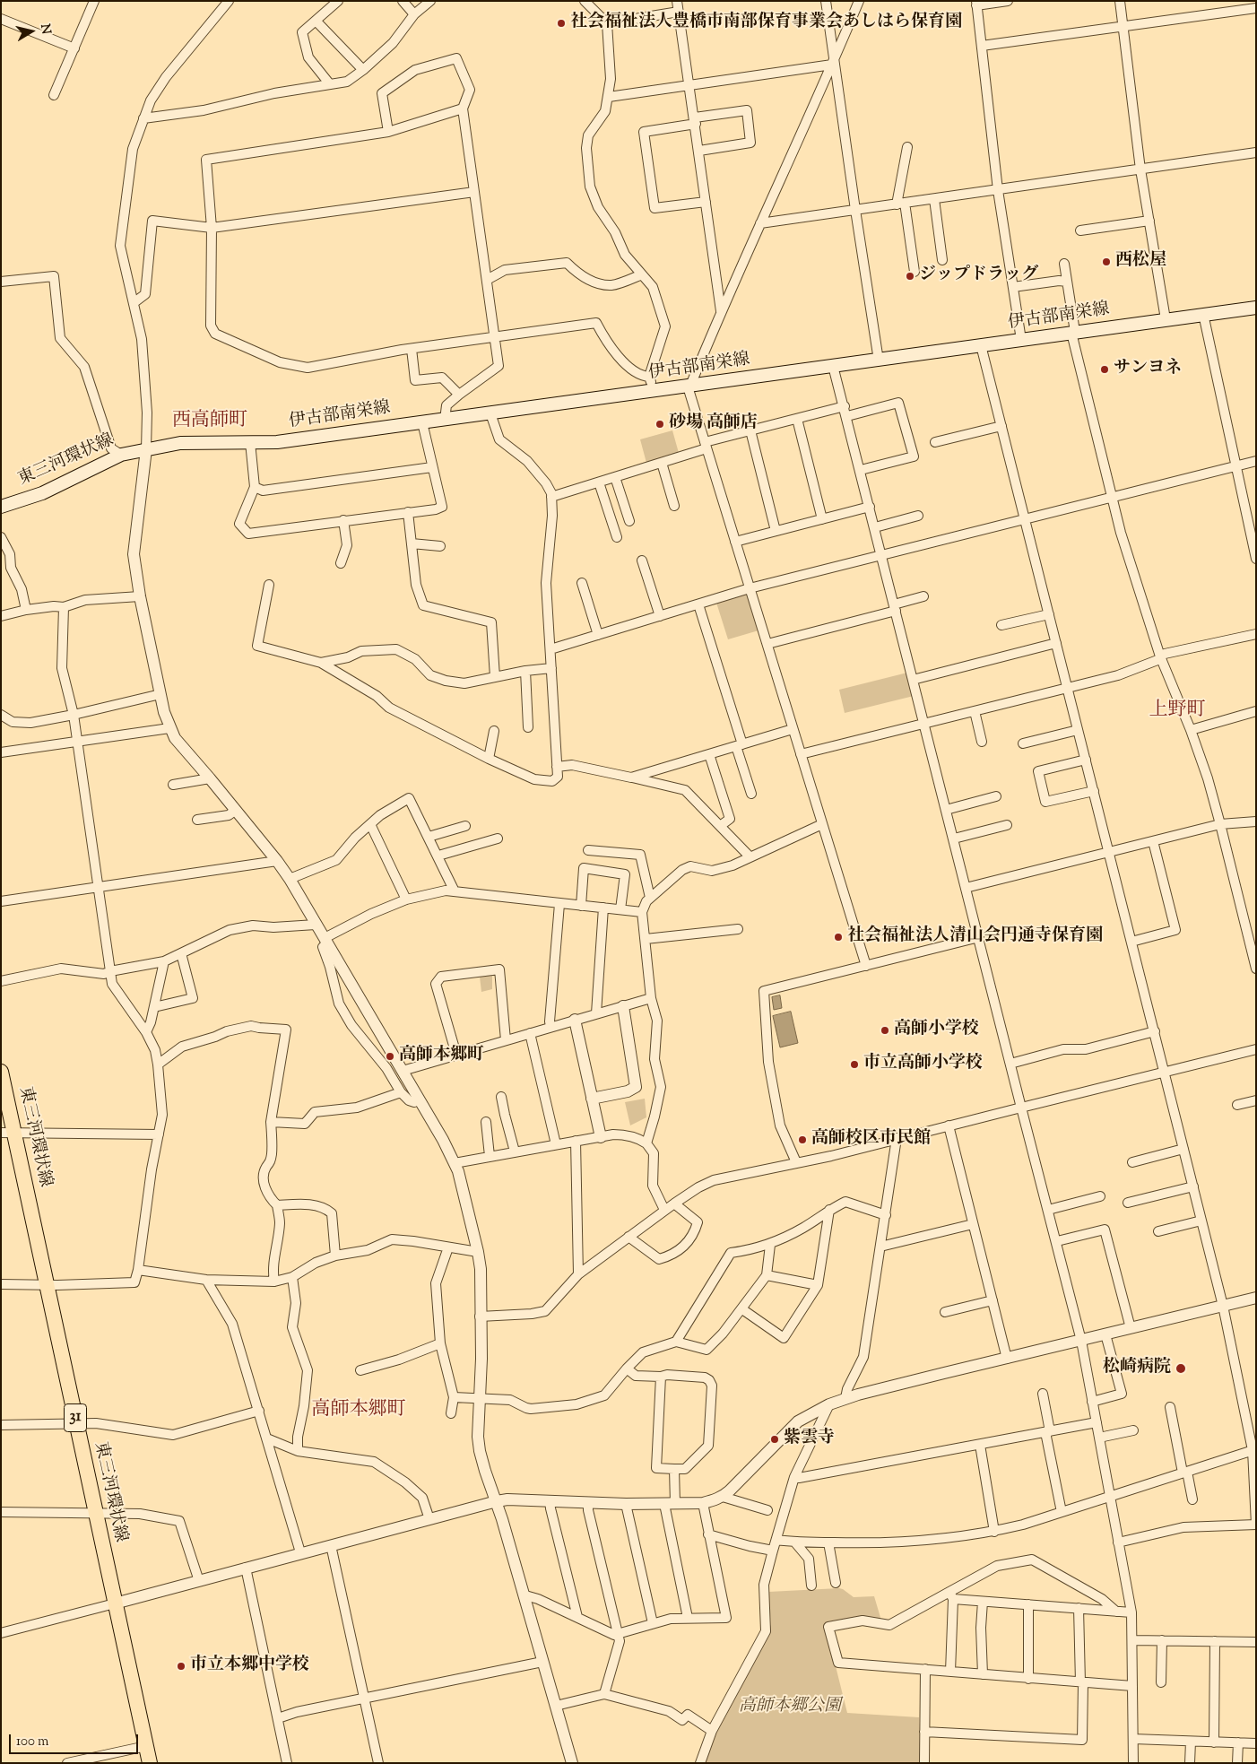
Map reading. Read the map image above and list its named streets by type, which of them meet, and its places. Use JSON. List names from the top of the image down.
{
  "streets": {
    "main road": ["伊古部南栄線", "東三河環状線", "31"]
  },
  "crossings": [
    ["伊古部南栄線", "東三河環状線"]
  ],
  "districts": ["西高師町", "上野町", "高師本郷町"],
  "parks": ["高師本郷公園"],
  "places": [
    "社会福祉法人豊橋市南部保育事業会あしはら保育園",
    "西松屋",
    "ジップドラッグ",
    "サンヨネ",
    "砂場 高師店",
    "社会福祉法人清山会円通寺保育園",
    "高師小学校",
    "高師本郷町",
    "市立高師小学校",
    "高師校区市民館",
    "松崎病院",
    "紫雲寺",
    "市立本郷中学校"
  ],
  "scale_bar": "100 m",
  "north": "right"
}
